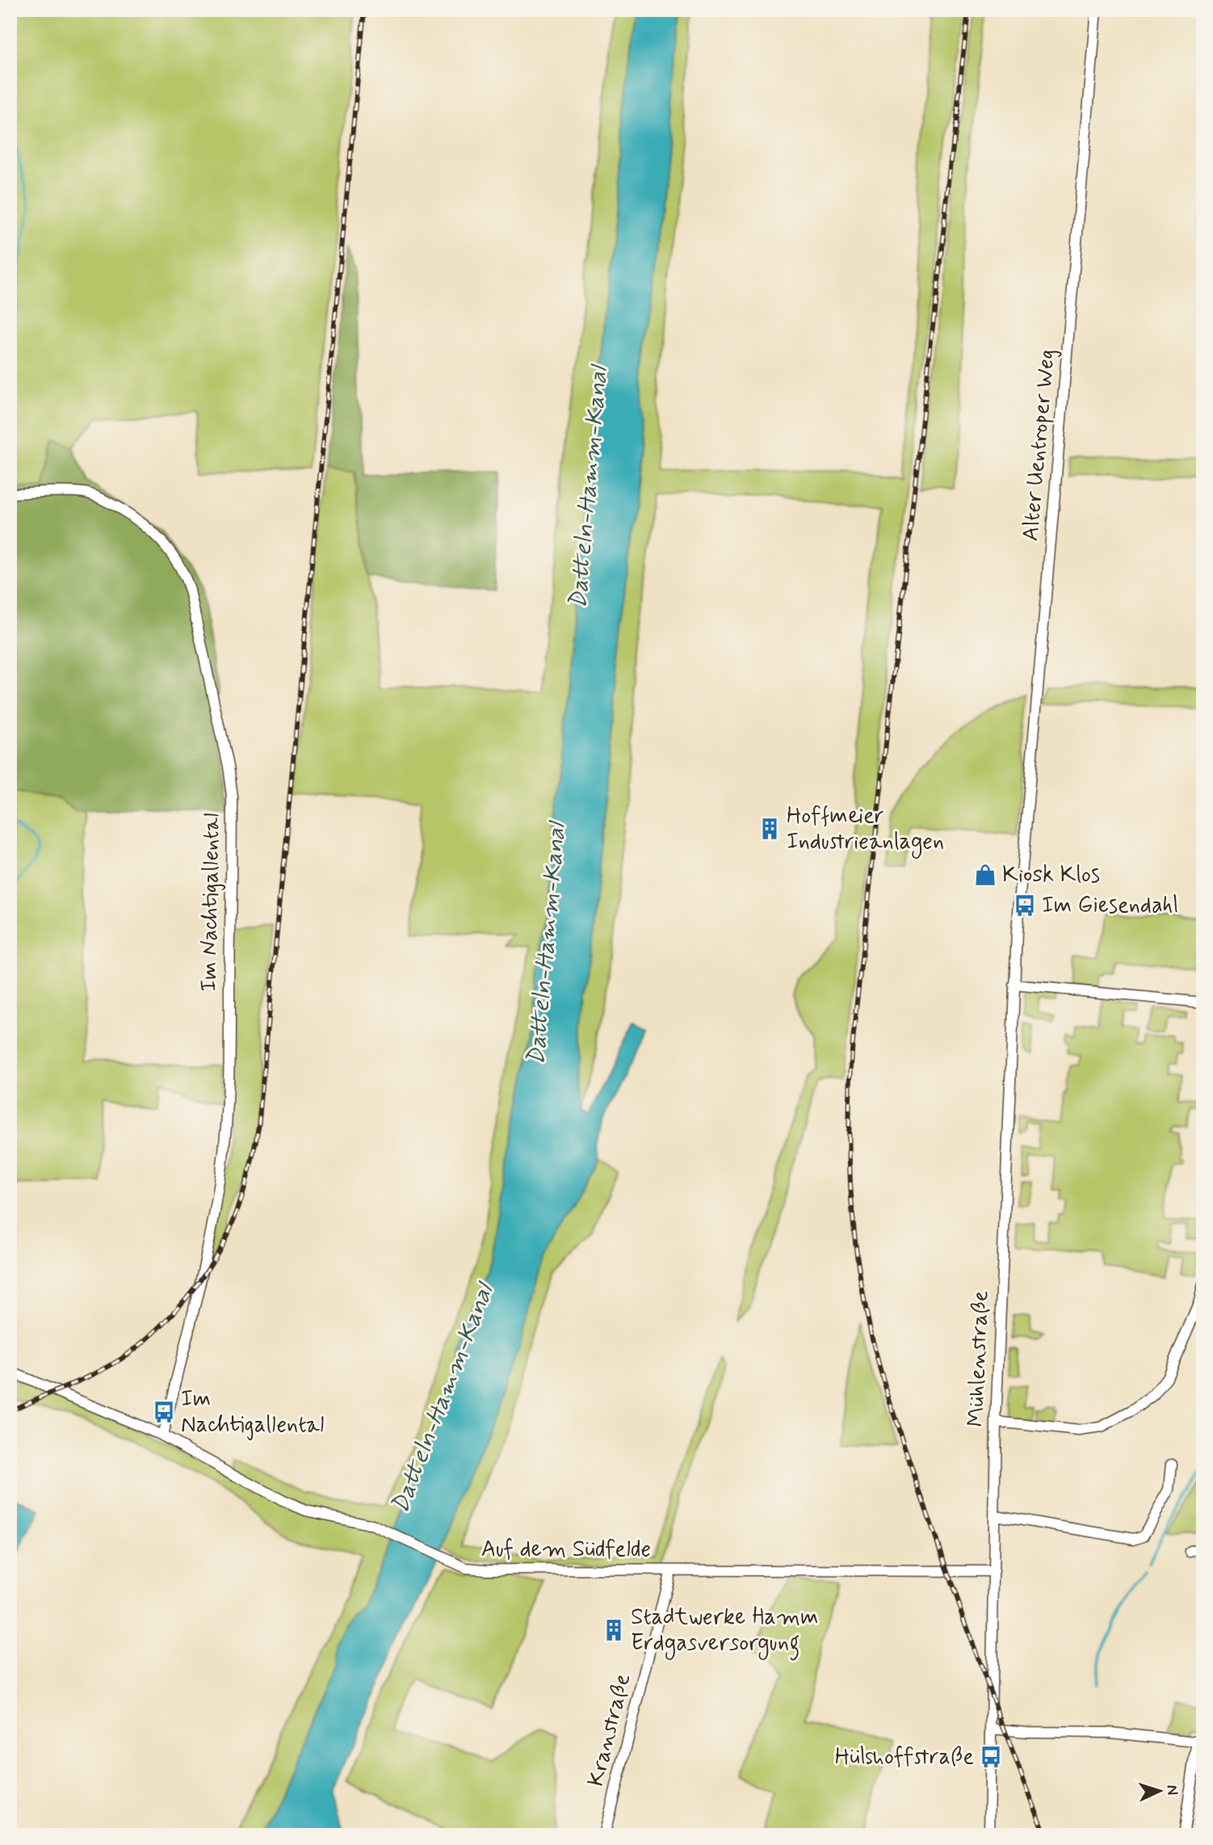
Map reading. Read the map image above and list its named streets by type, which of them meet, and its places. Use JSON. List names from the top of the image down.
{
  "streets": {
    "street": [
      "Alter Uentroper Weg",
      "Im Nachtigallental",
      "Mühlenstraße",
      "Auf dem Südfelde",
      "Kranstraße"
    ]
  },
  "crossings": [
    ["Alter Uentroper Weg", "Mühlenstraße"],
    ["Im Nachtigallental", "Auf dem Südfelde"],
    ["Mühlenstraße", "Auf dem Südfelde"],
    ["Auf dem Südfelde", "Kranstraße"]
  ],
  "water": ["Datteln-Hamm-Kanal"],
  "places": {
    "building": ["Hoffmeier Industrieanlagen", "Stadtwerke Hamm Erdgasversorgung"],
    "shop": ["Kiosk Klos"],
    "bus stop": ["Im Giesendahl", "Im Nachtigallental", "Hülshoffstraße"]
  },
  "north": "right"
}
